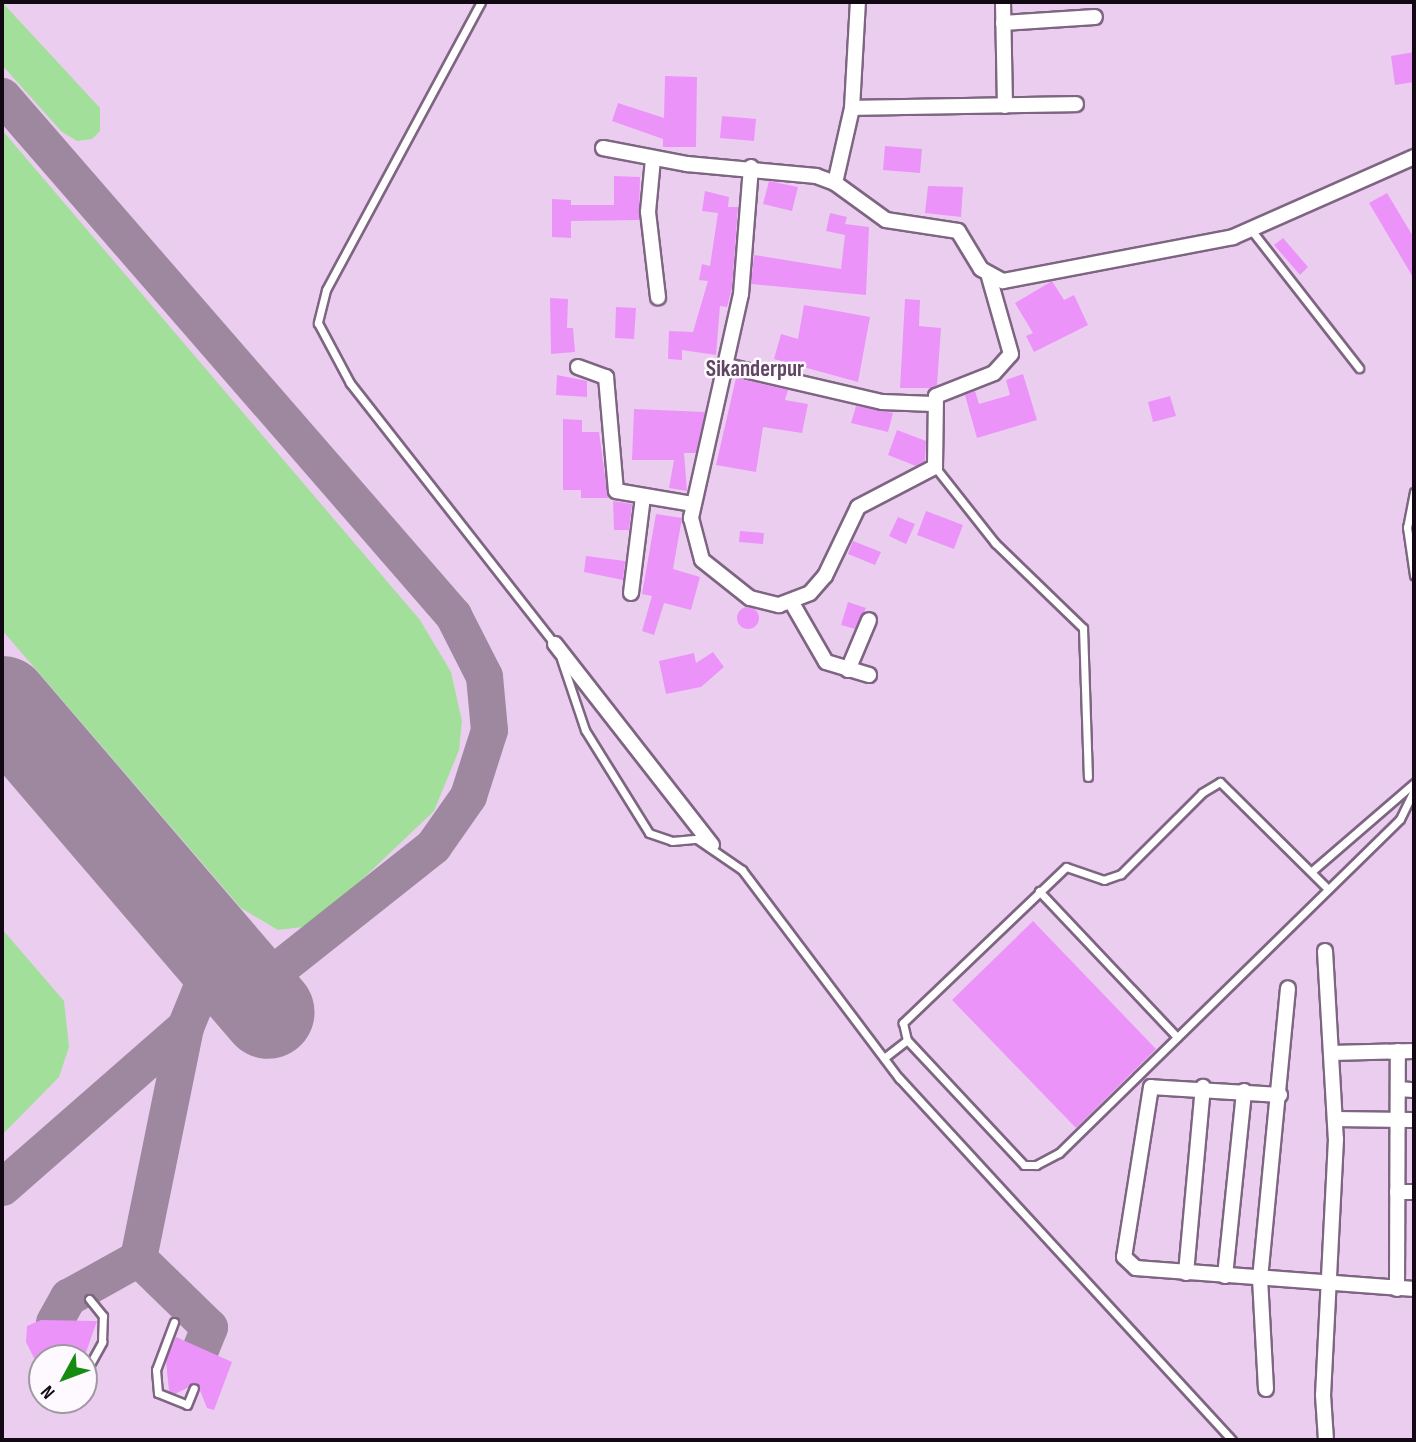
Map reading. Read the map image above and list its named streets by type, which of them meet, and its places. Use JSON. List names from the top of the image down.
{
  "districts": ["Sikanderpur"],
  "north": "bottom left"
}
